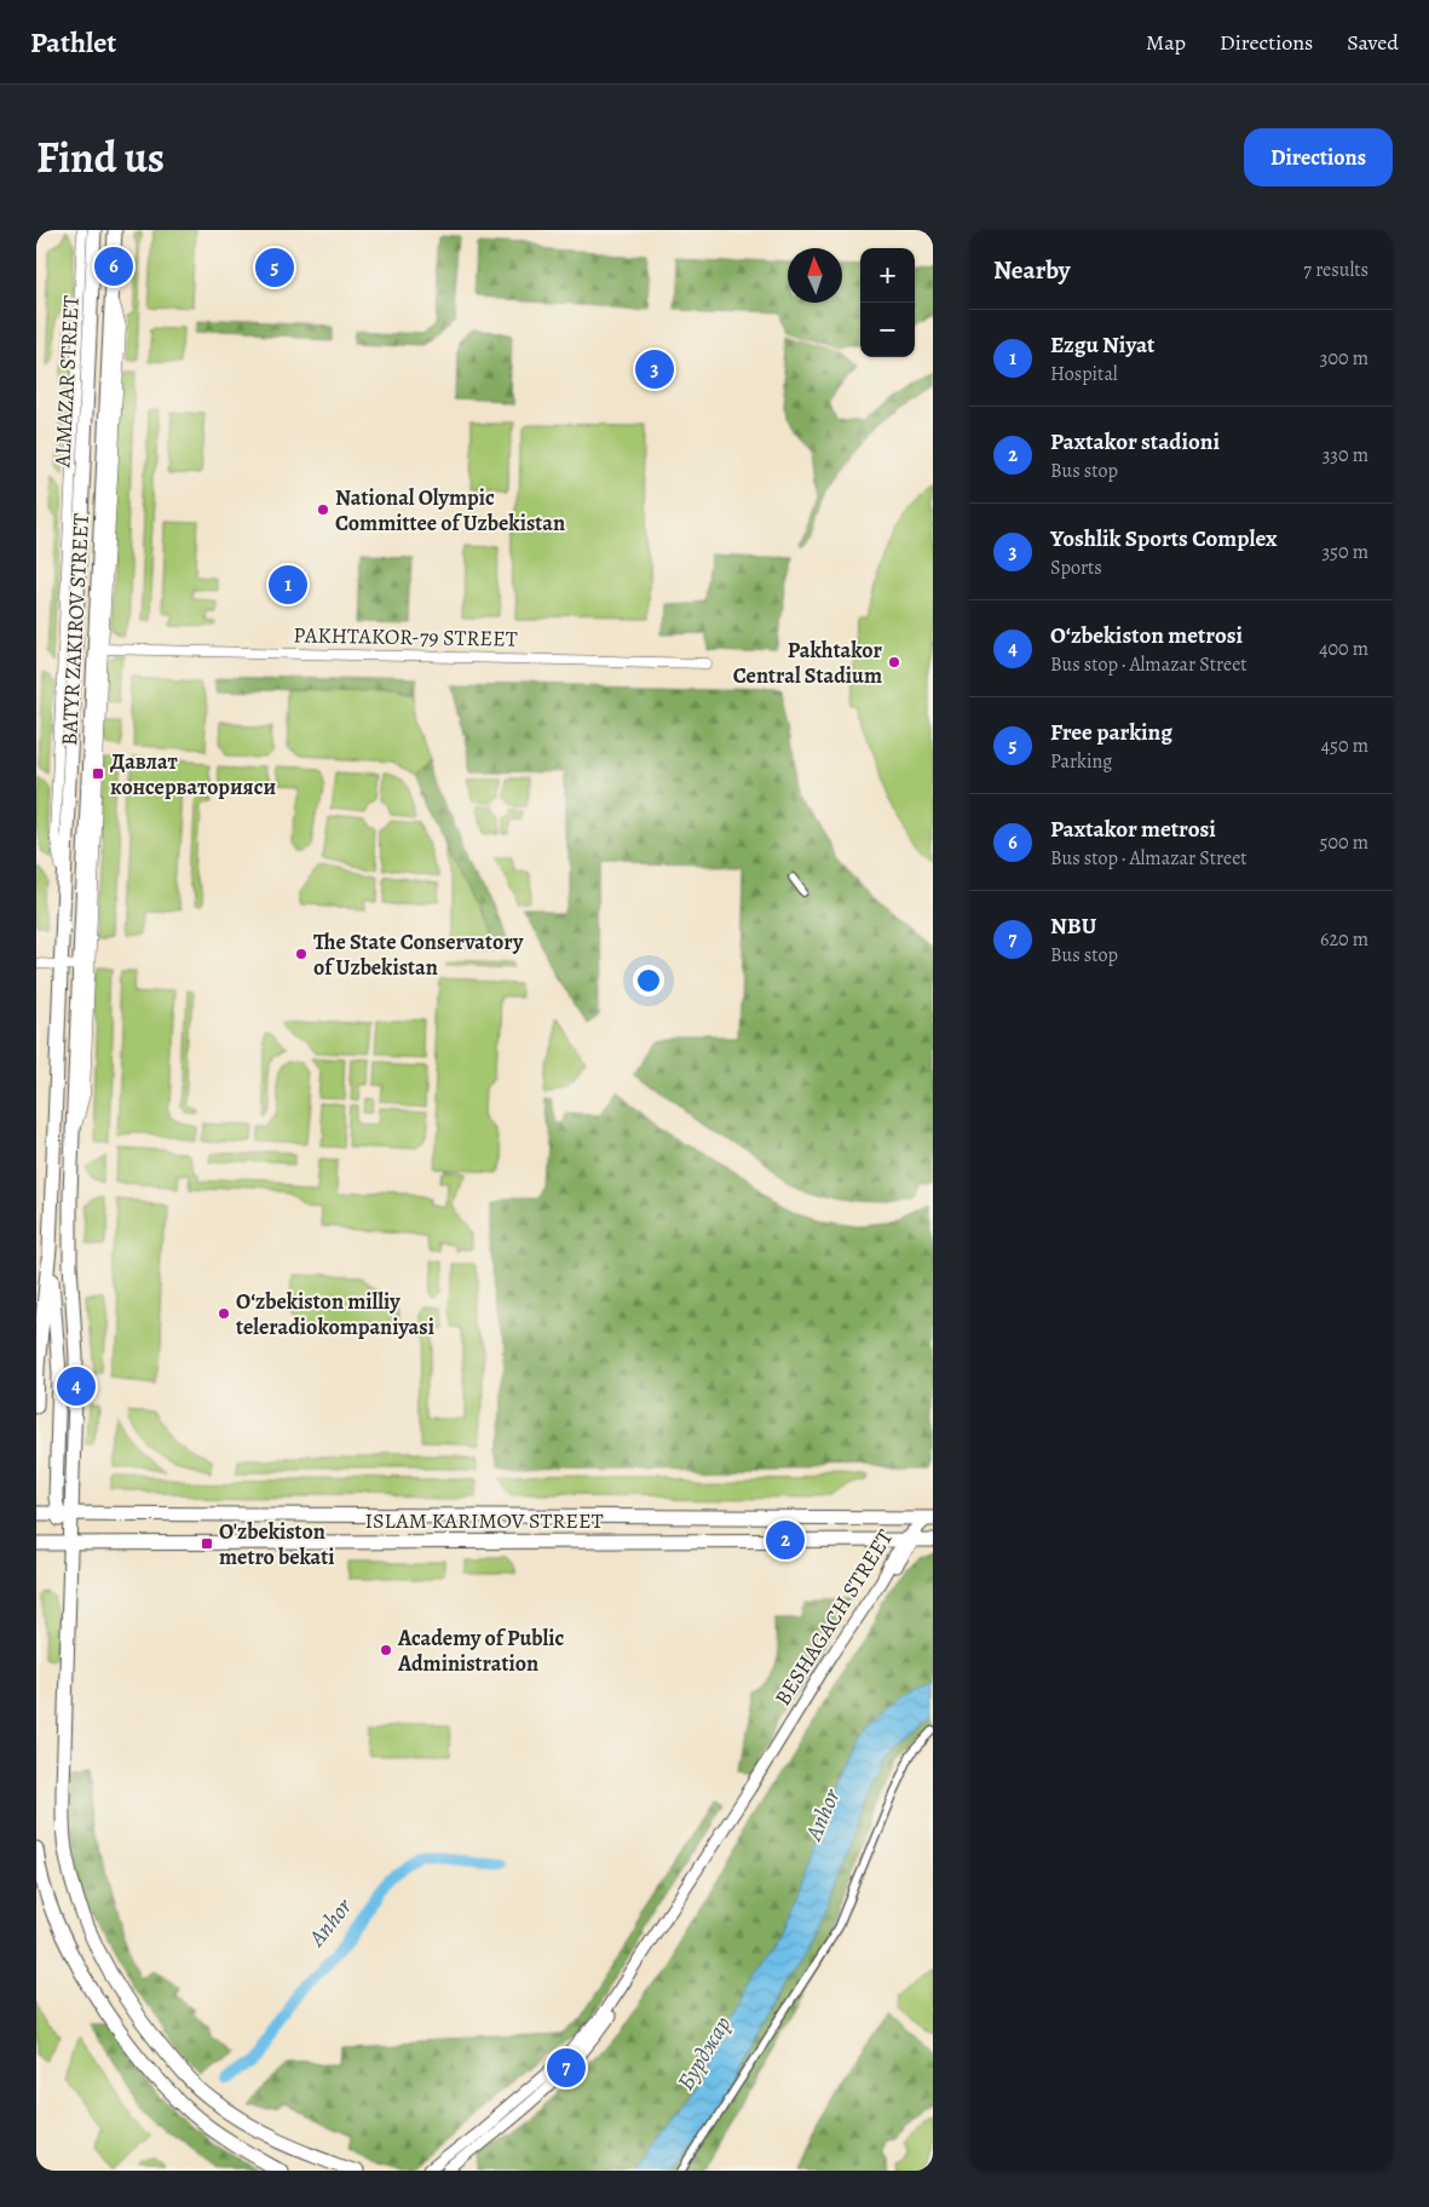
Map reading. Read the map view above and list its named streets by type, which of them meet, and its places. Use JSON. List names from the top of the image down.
{
  "streets": {
    "main road": ["ALMAZAR STREET", "BATYR ZAKIROV STREET", "ISLAM KARIMOV STREET"],
    "street": ["PAKHTAKOR-79 STREET", "BESHAGACH STREET"]
  },
  "crossings": [
    ["ALMAZAR STREET", "BATYR ZAKIROV STREET"],
    ["BATYR ZAKIROV STREET", "ISLAM KARIMOV STREET"],
    ["ISLAM KARIMOV STREET", "BESHAGACH STREET"]
  ],
  "water": ["Anhor", "Бурджар"],
  "places": {
    "other": [
      "National Olympic Committee of Uzbekistan",
      "Pakhtakor Central Stadium",
      "The State Conservatory of Uzbekistan",
      "Oʻzbekiston milliy teleradiokompaniyasi",
      "Academy of Public Administration"
    ],
    "transit": ["Давлат консерваторияси", "O'zbekiston metro bekati"]
  },
  "north": "top",
  "page": {
    "header": "Pathlet",
    "nav": ["Map", "Directions", "Saved"],
    "title": "Find us",
    "buttons": "Directions",
    "heading": ["Nearby", "7 results"],
    "pins": [
      "6",
      "5",
      "3",
      "1",
      "4",
      "2",
      "7"
    ],
    "map_buttons": ["+", "−"],
    "list": [
      {
        "mark": "1",
        "name": "Ezgu Niyat",
        "note": "Hospital",
        "value": "300 m"
      },
      {
        "mark": "2",
        "name": "Paxtakor stadioni",
        "note": "Bus stop",
        "value": "330 m"
      },
      {
        "mark": "3",
        "name": "Yoshlik Sports Complex",
        "note": "Sports",
        "value": "350 m"
      },
      {
        "mark": "4",
        "name": "Oʻzbekiston metrosi",
        "note": "Bus stop · Almazar Street",
        "value": "400 m"
      },
      {
        "mark": "5",
        "name": "Free parking",
        "note": "Parking",
        "value": "450 m"
      },
      {
        "mark": "6",
        "name": "Paxtakor metrosi",
        "note": "Bus stop · Almazar Street",
        "value": "500 m"
      },
      {
        "mark": "7",
        "name": "NBU",
        "note": "Bus stop",
        "value": "620 m"
      }
    ]
  }
}
